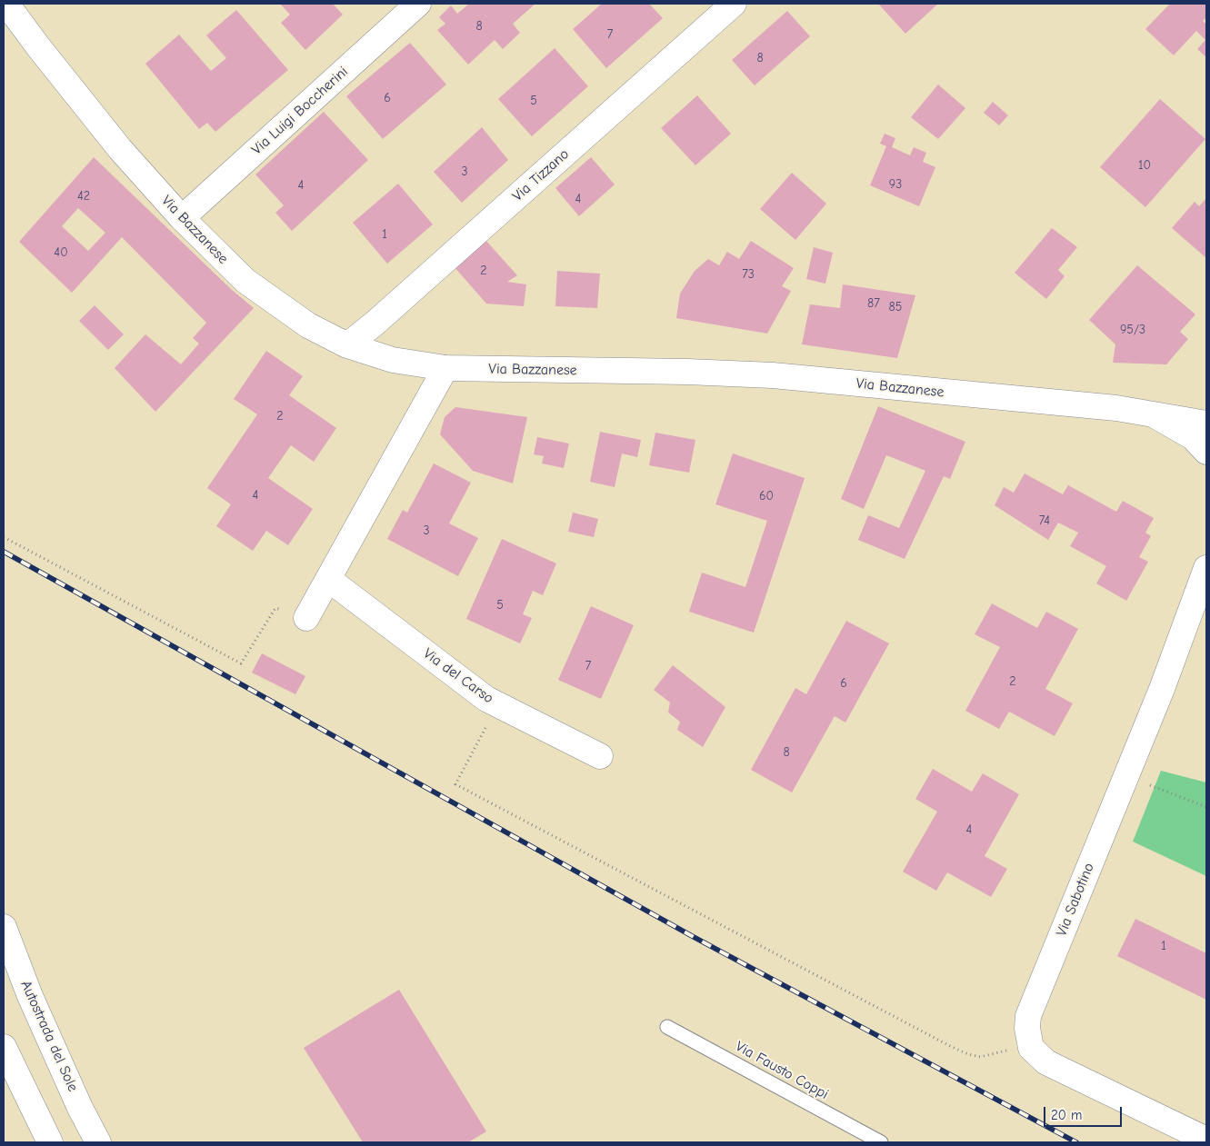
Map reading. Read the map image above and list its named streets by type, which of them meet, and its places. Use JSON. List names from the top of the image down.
{
  "streets": {
    "main road": [
      "Via Luigi Boccherini",
      "Via Tizzano",
      "Via Bazzanese",
      "Via del Carso",
      "Via Sabotino",
      "Autostrada del Sole"
    ],
    "lane": ["Via Fausto Coppi"]
  },
  "crossings": [
    ["Via Luigi Boccherini", "Via Bazzanese"],
    ["Via Tizzano", "Via Bazzanese"]
  ],
  "house_numbers": [
    "8",
    "7",
    "8",
    "6",
    "5",
    "10",
    "3",
    "93",
    "4",
    "42",
    "4",
    "1",
    "40",
    "2",
    "73",
    "87",
    "85",
    "95/3",
    "2",
    "4",
    "60",
    "74",
    "3",
    "5",
    "7",
    "2",
    "6",
    "8",
    "4",
    "1"
  ],
  "scale_bar": "20 m"
}
